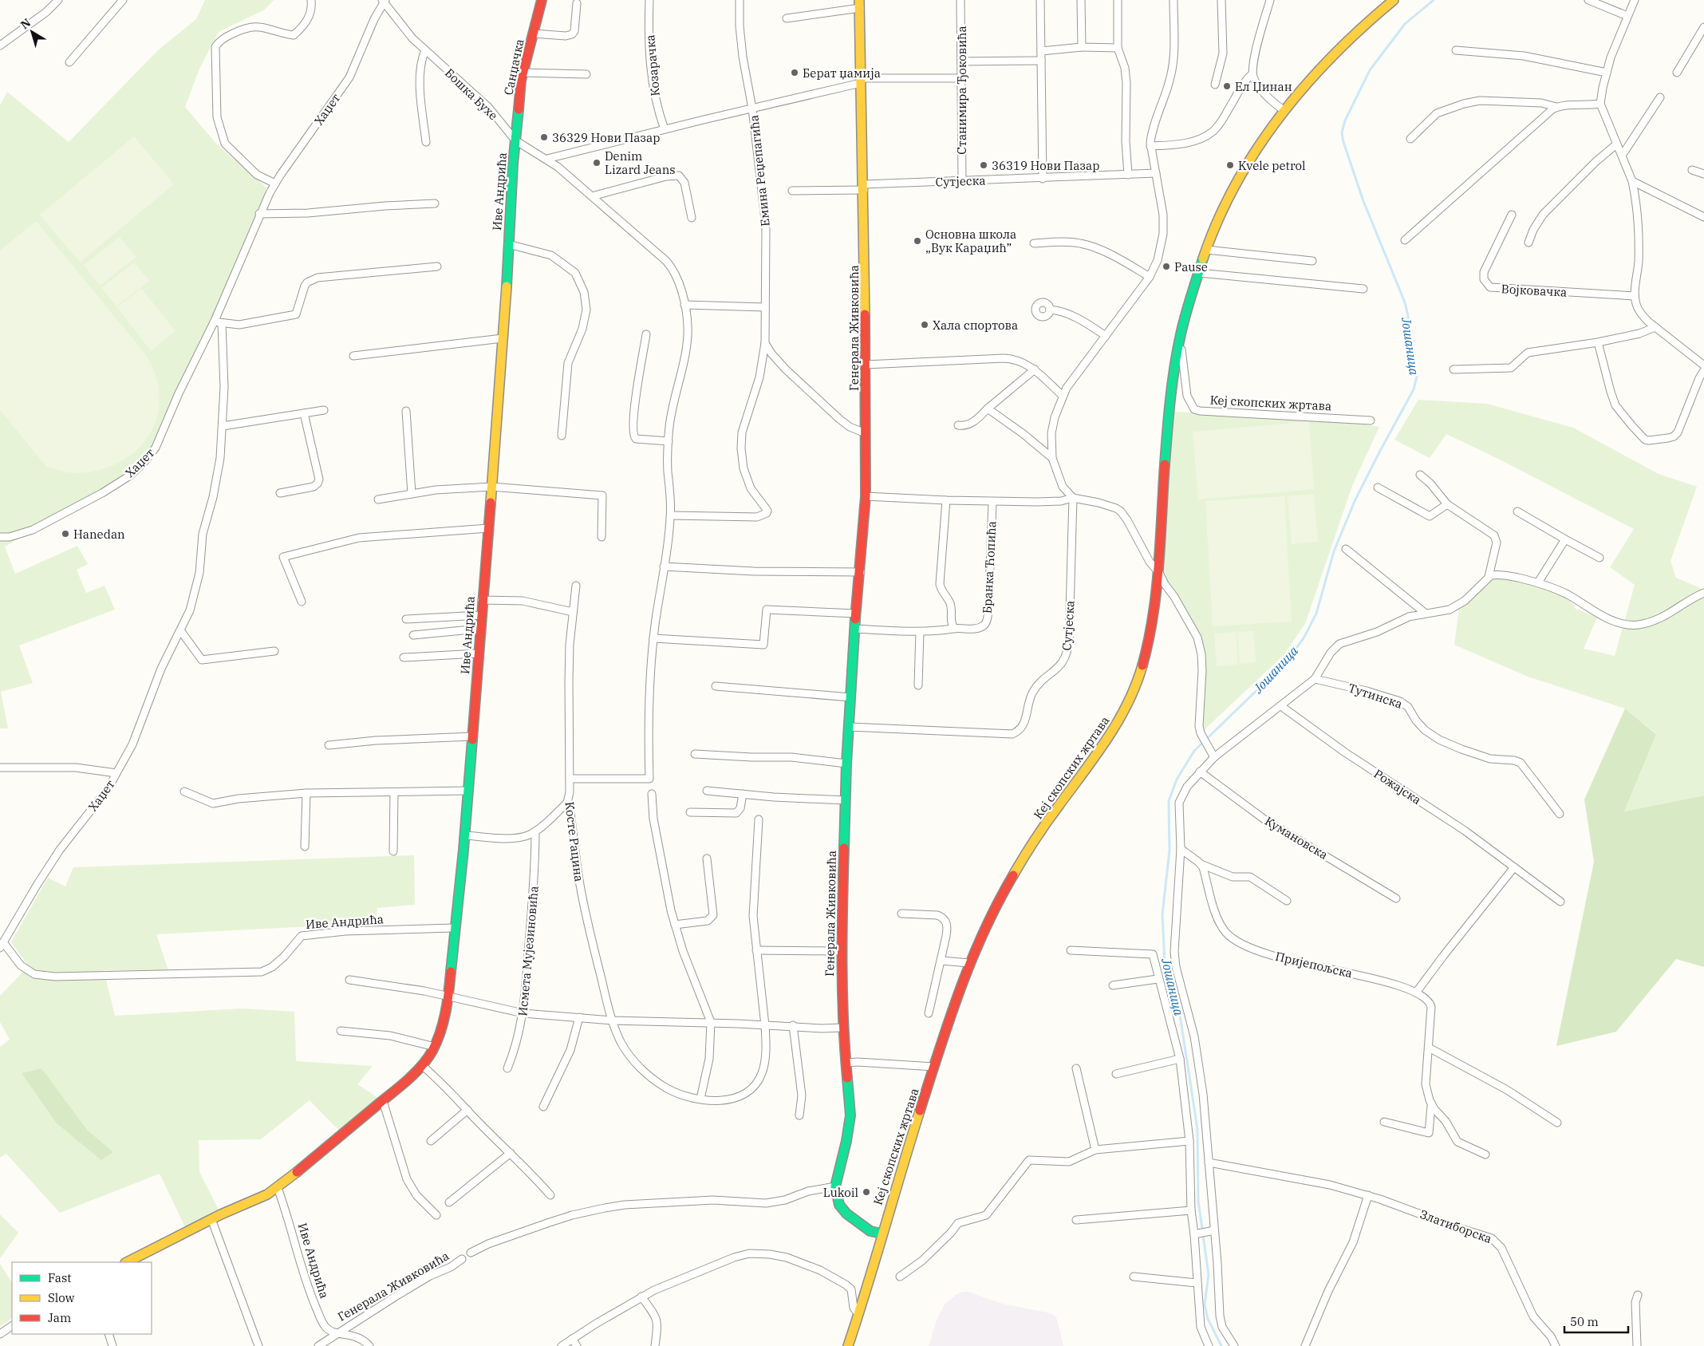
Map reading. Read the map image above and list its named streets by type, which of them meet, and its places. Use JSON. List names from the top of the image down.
{
  "streets": {
    "street": [
      "Козарачка",
      "Санџачка",
      "Станимира Ђоковића",
      "Бошка Бухе",
      "Хаџет",
      "Емина Реџепагића",
      "Сутјеска",
      "Иве Андрића",
      "Војковачка",
      "Генерала Живковића",
      "Кеј скопских жртава",
      "Бранка Ћопића",
      "Тутинска",
      "Рожајска",
      "Кумановска",
      "Косте Рацина",
      "Исмета Мујезиновића",
      "Пријепољска",
      "Златиборска"
    ]
  },
  "crossings": [
    ["Санџачка", "Бошка Бухе"],
    ["Санџачка", "Иве Андрића"],
    ["Станимира Ђоковића", "Сутјеска"],
    ["Бошка Бухе", "Хаџет"],
    ["Бошка Бухе", "Иве Андрића"],
    ["Хаџет", "Иве Андрића"],
    ["Сутјеска", "Генерала Живковића"],
    ["Иве Андрића", "Генерала Живковића"],
    ["Генерала Живковића", "Кеј скопских жртава"]
  ],
  "water": ["Јошаница"],
  "places": [
    "Берат џамија",
    "Ел Џинан",
    "36329 Нови Пазар",
    "Denim Lizard Jeans",
    "36319 Нови Пазар",
    "Kvele petrol",
    "Основна школа „Вук Караџић”",
    "Pause",
    "Хала спортова",
    "Hanedan",
    "Lukoil"
  ],
  "legend": ["Fast", "Slow", "Jam"],
  "scale_bar": "50 m",
  "north": "top left"
}
